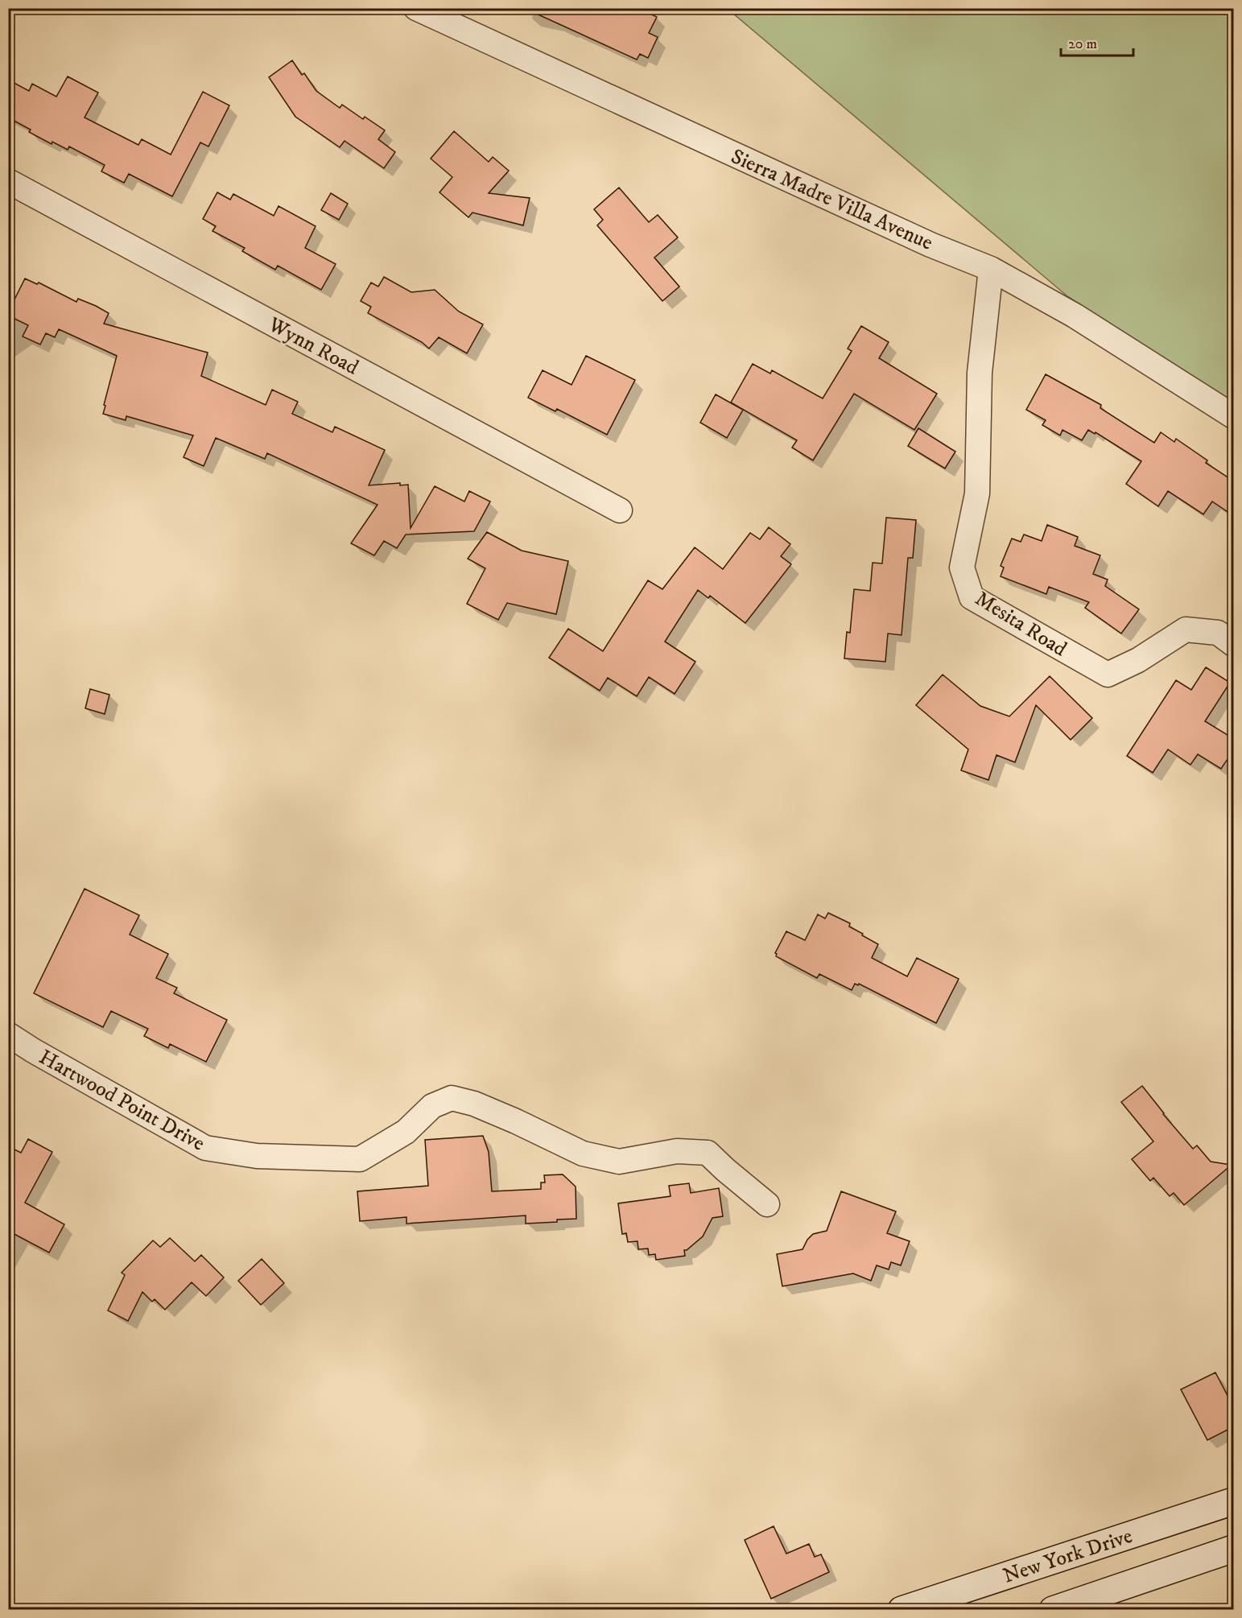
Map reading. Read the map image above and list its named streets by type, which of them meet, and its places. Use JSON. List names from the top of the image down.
{
  "streets": {
    "main road": ["New York Drive"],
    "street": [
      "Sierra Madre Villa Avenue",
      "Wynn Road",
      "Mesita Road",
      "Hartwood Point Drive"
    ]
  },
  "crossings": [
    ["Sierra Madre Villa Avenue", "Mesita Road"]
  ],
  "scale_bar": "20 m"
}
